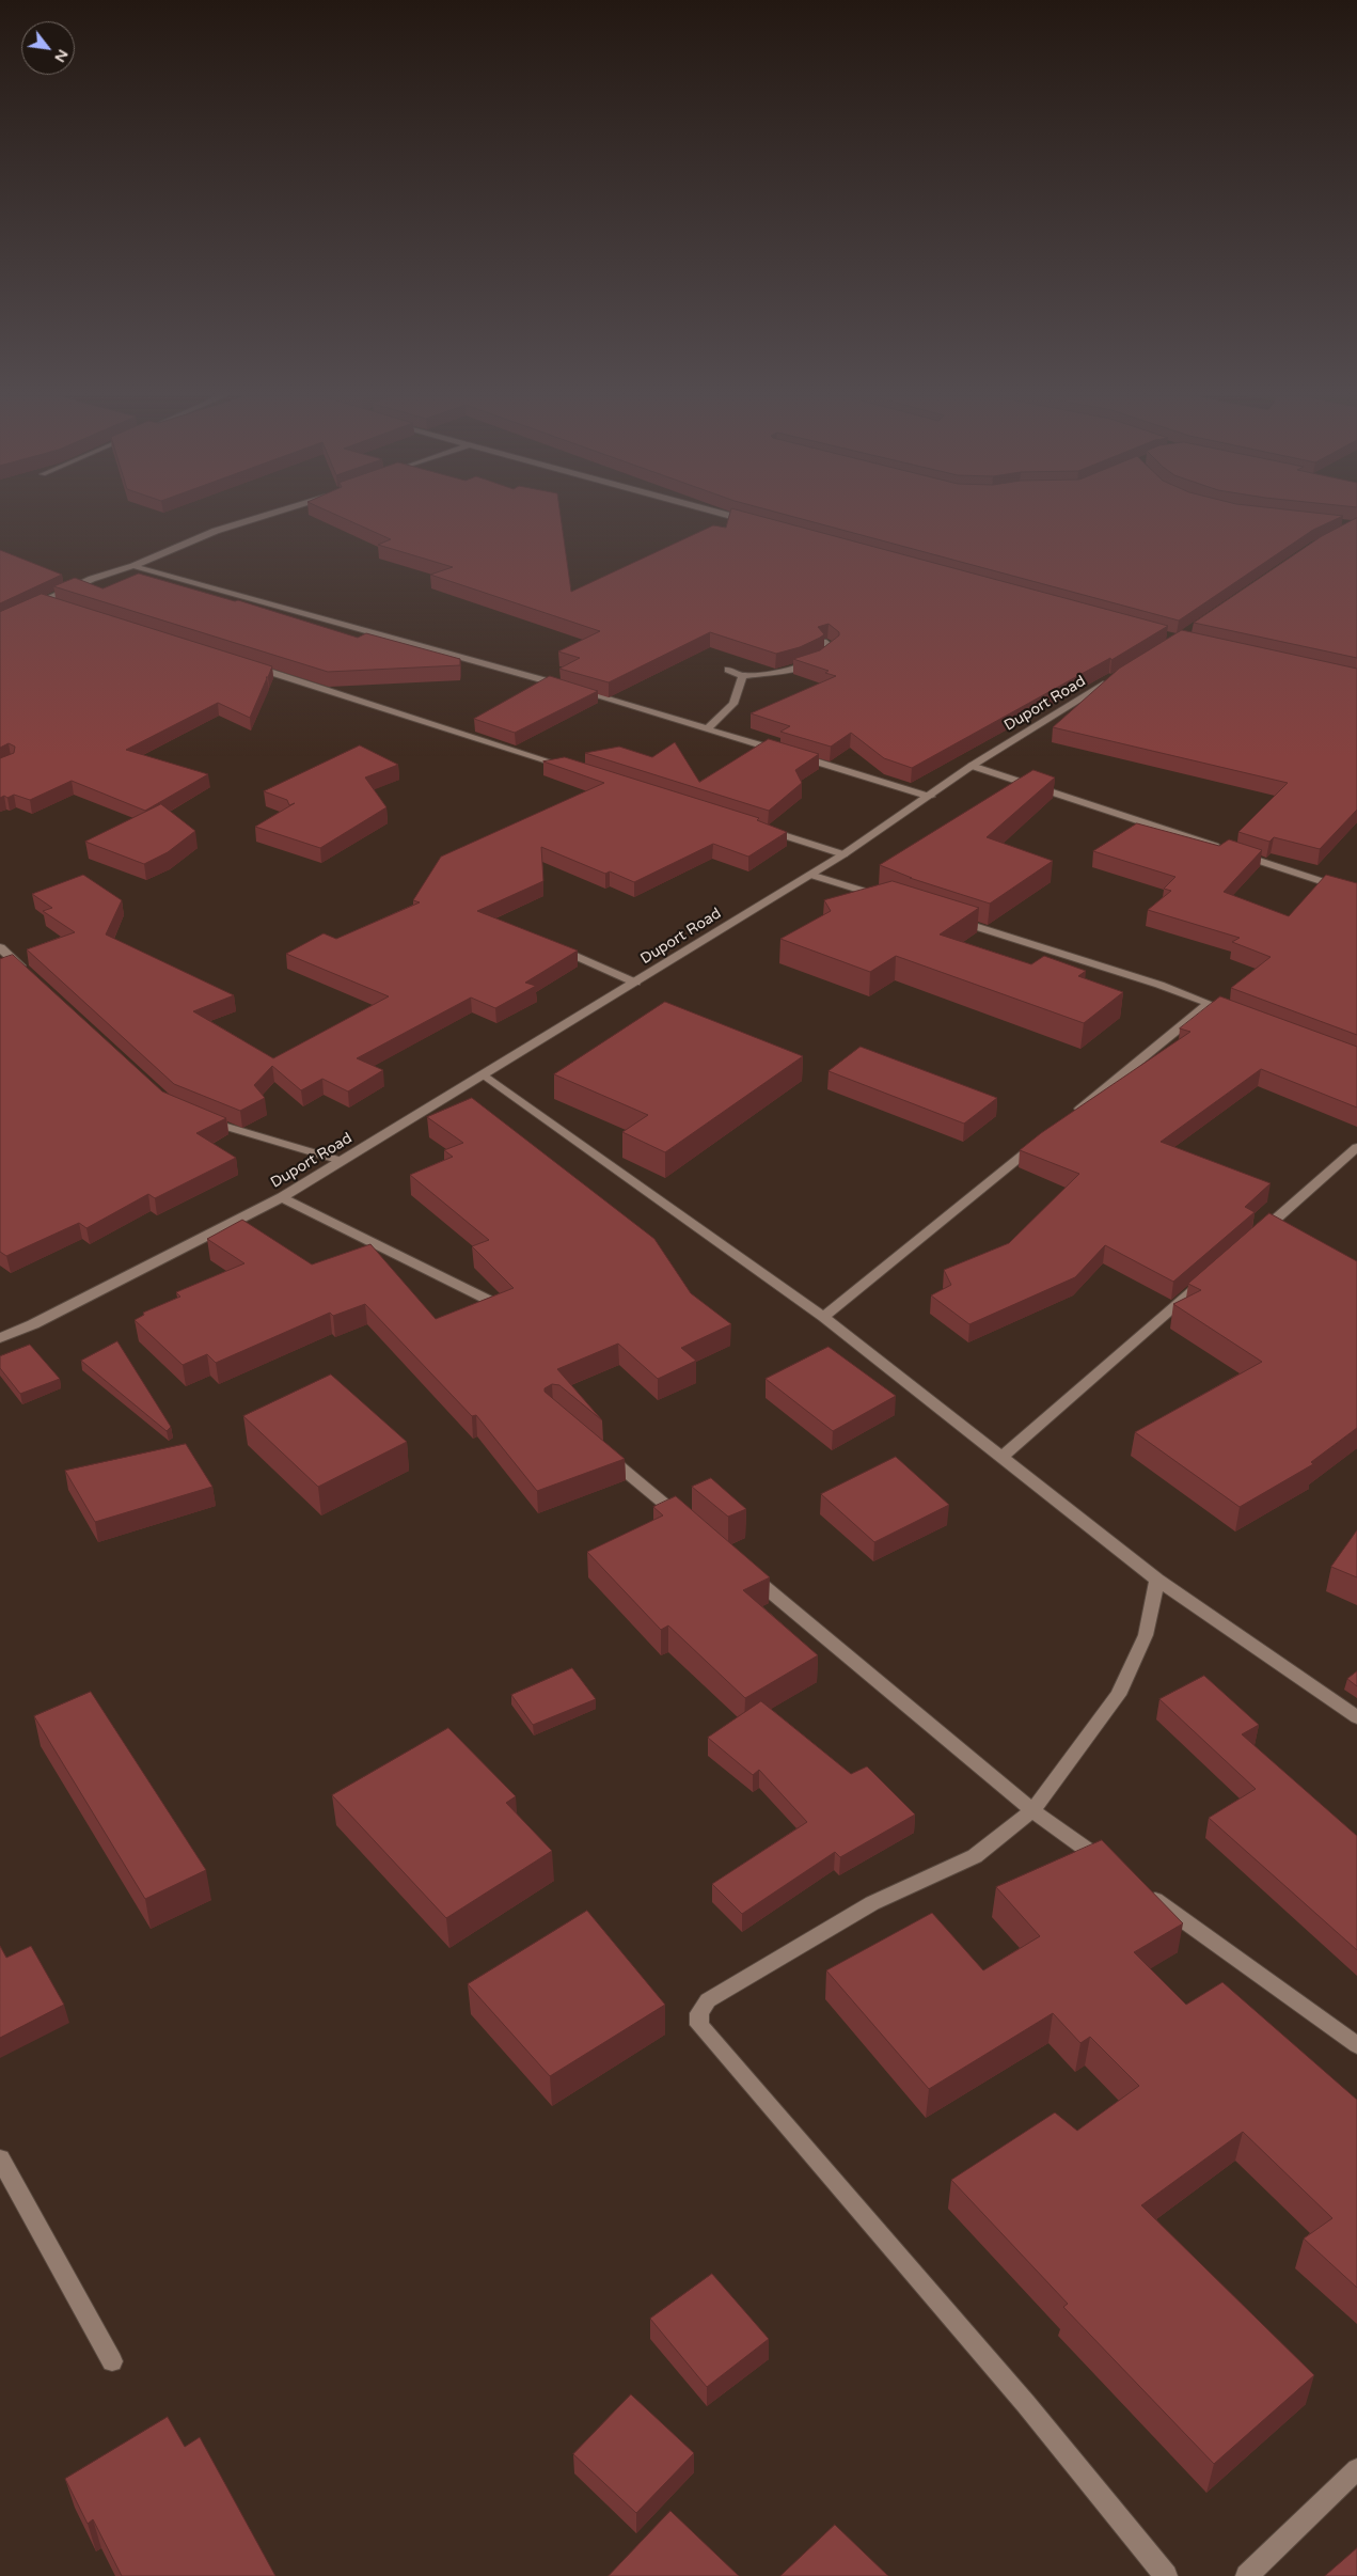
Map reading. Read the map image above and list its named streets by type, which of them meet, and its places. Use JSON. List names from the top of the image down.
{
  "streets": {
    "street": ["Duport Road"]
  },
  "north": "bottom right"
}
